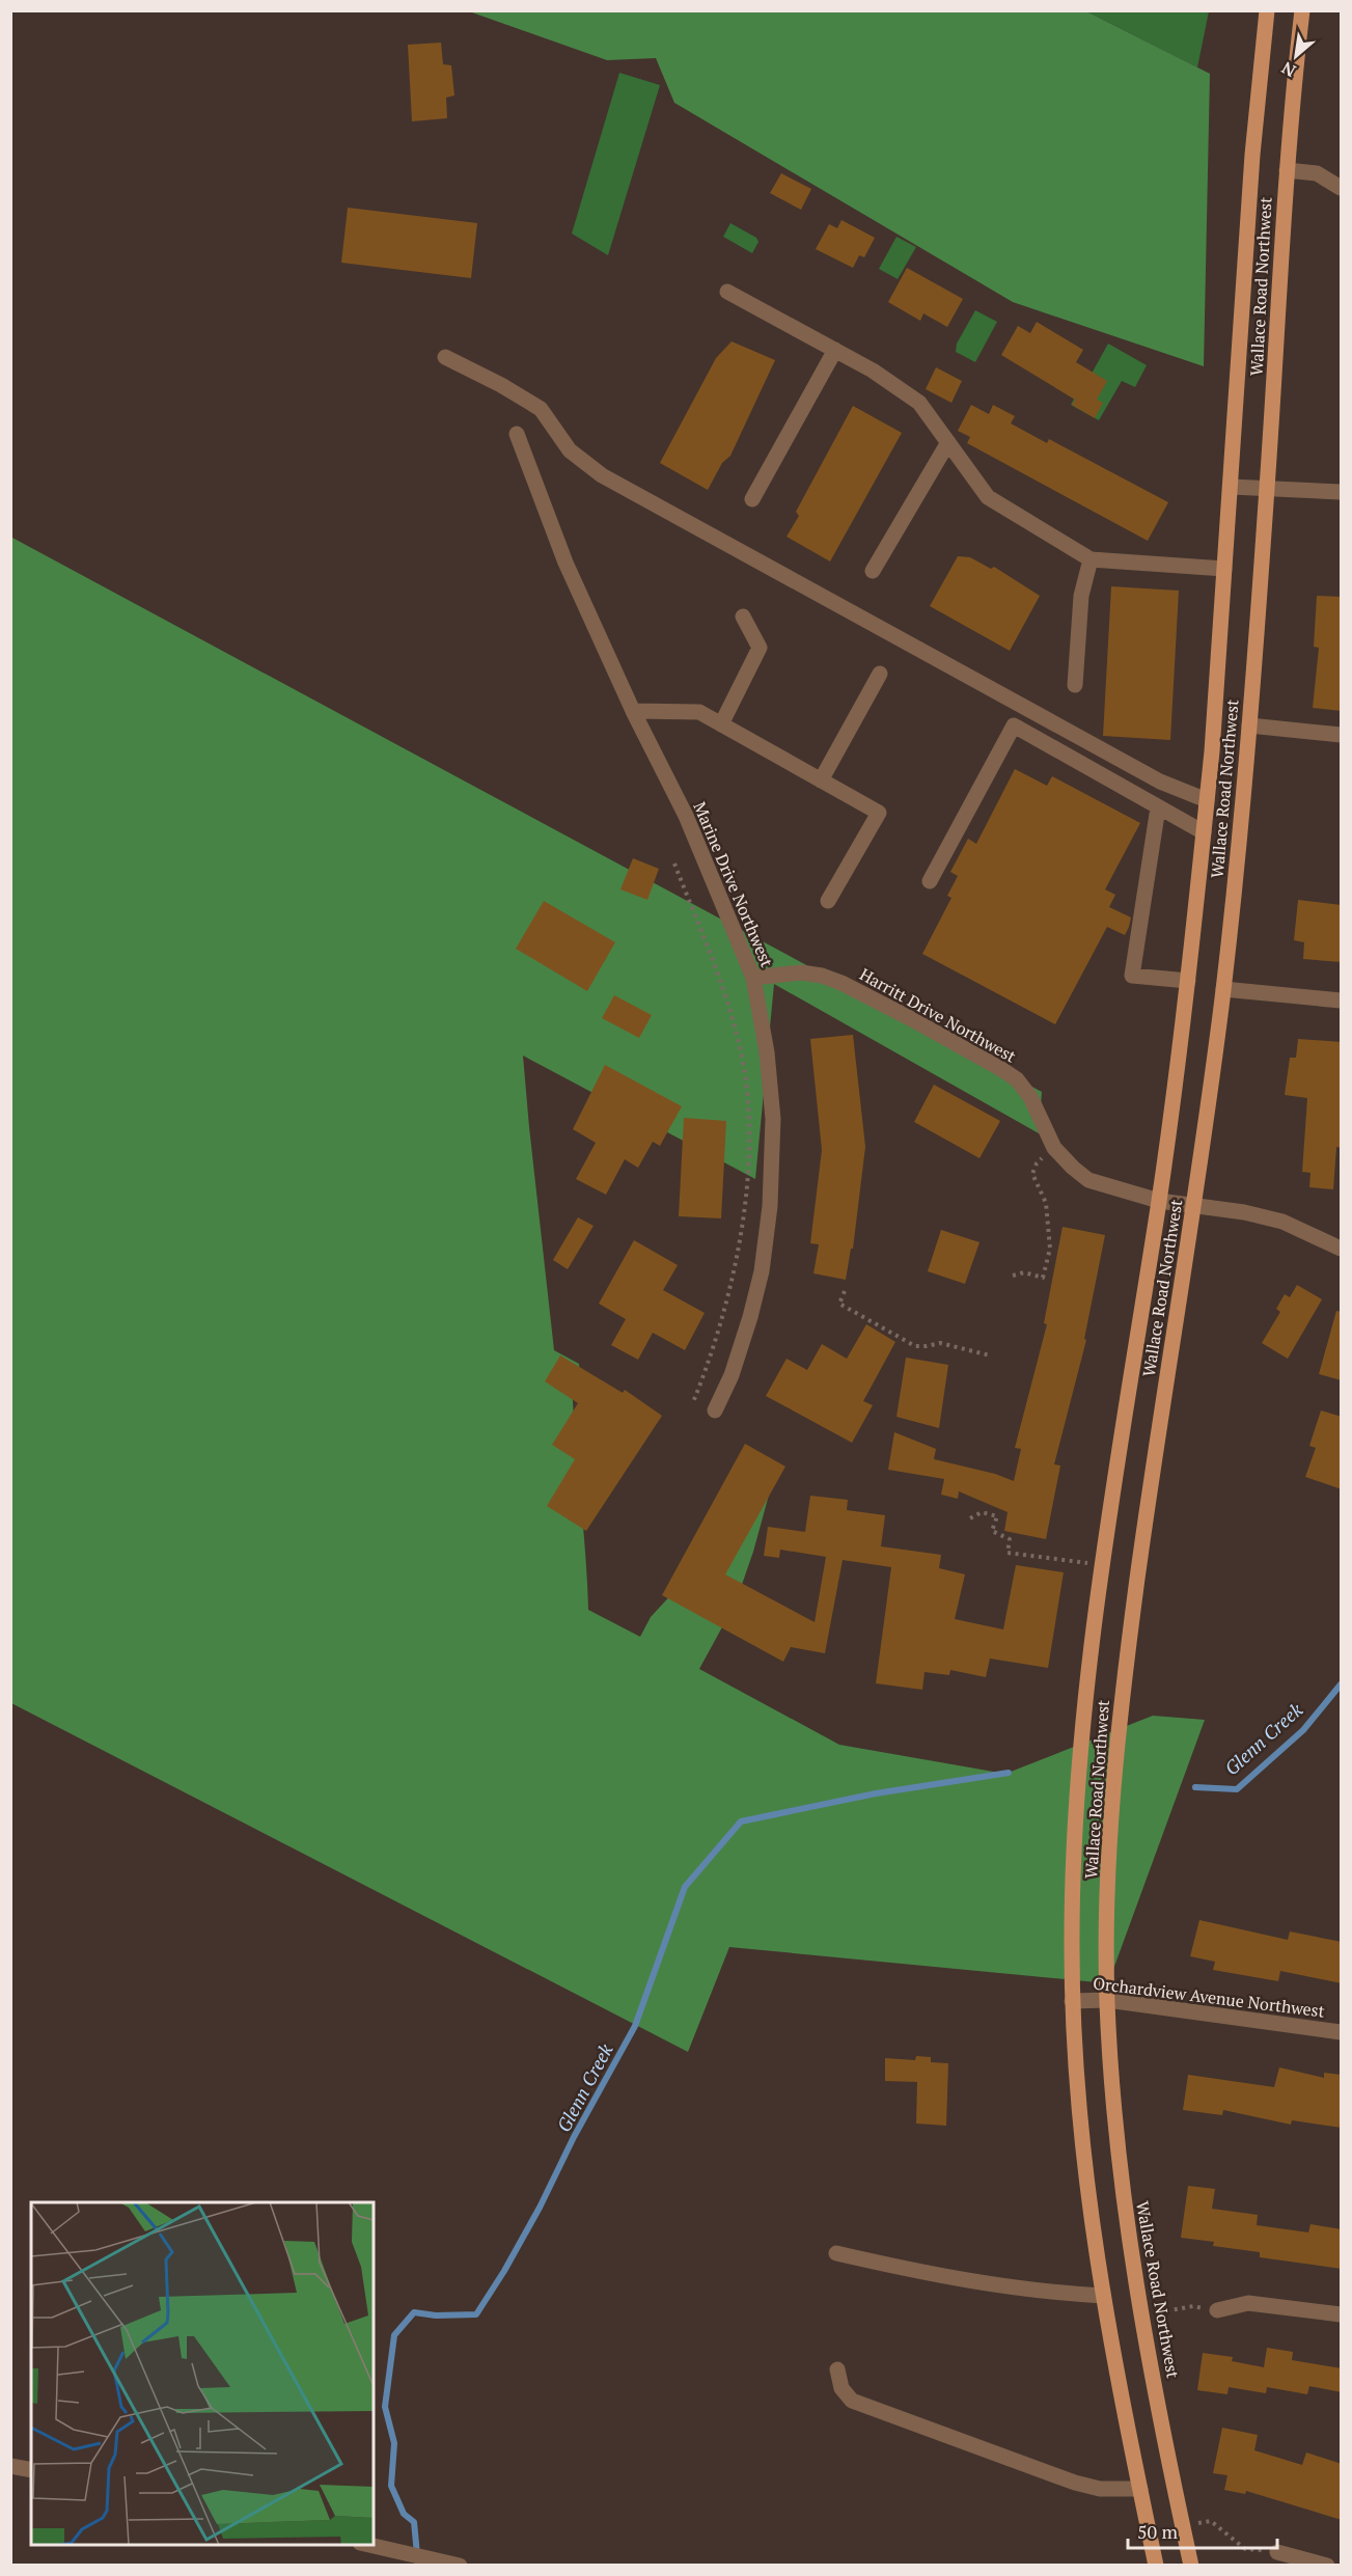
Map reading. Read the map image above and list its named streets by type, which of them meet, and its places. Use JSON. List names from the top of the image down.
{
  "streets": {
    "main road": ["Wallace Road Northwest"],
    "street": ["Marine Drive Northwest", "Harritt Drive Northwest", "Orchardview Avenue Northwest"]
  },
  "crossings": [
    ["Wallace Road Northwest", "Harritt Drive Northwest"],
    ["Wallace Road Northwest", "Orchardview Avenue Northwest"],
    ["Marine Drive Northwest", "Harritt Drive Northwest"]
  ],
  "water": ["Glenn Creek"],
  "scale_bar": "50 m",
  "north": "bottom left"
}
